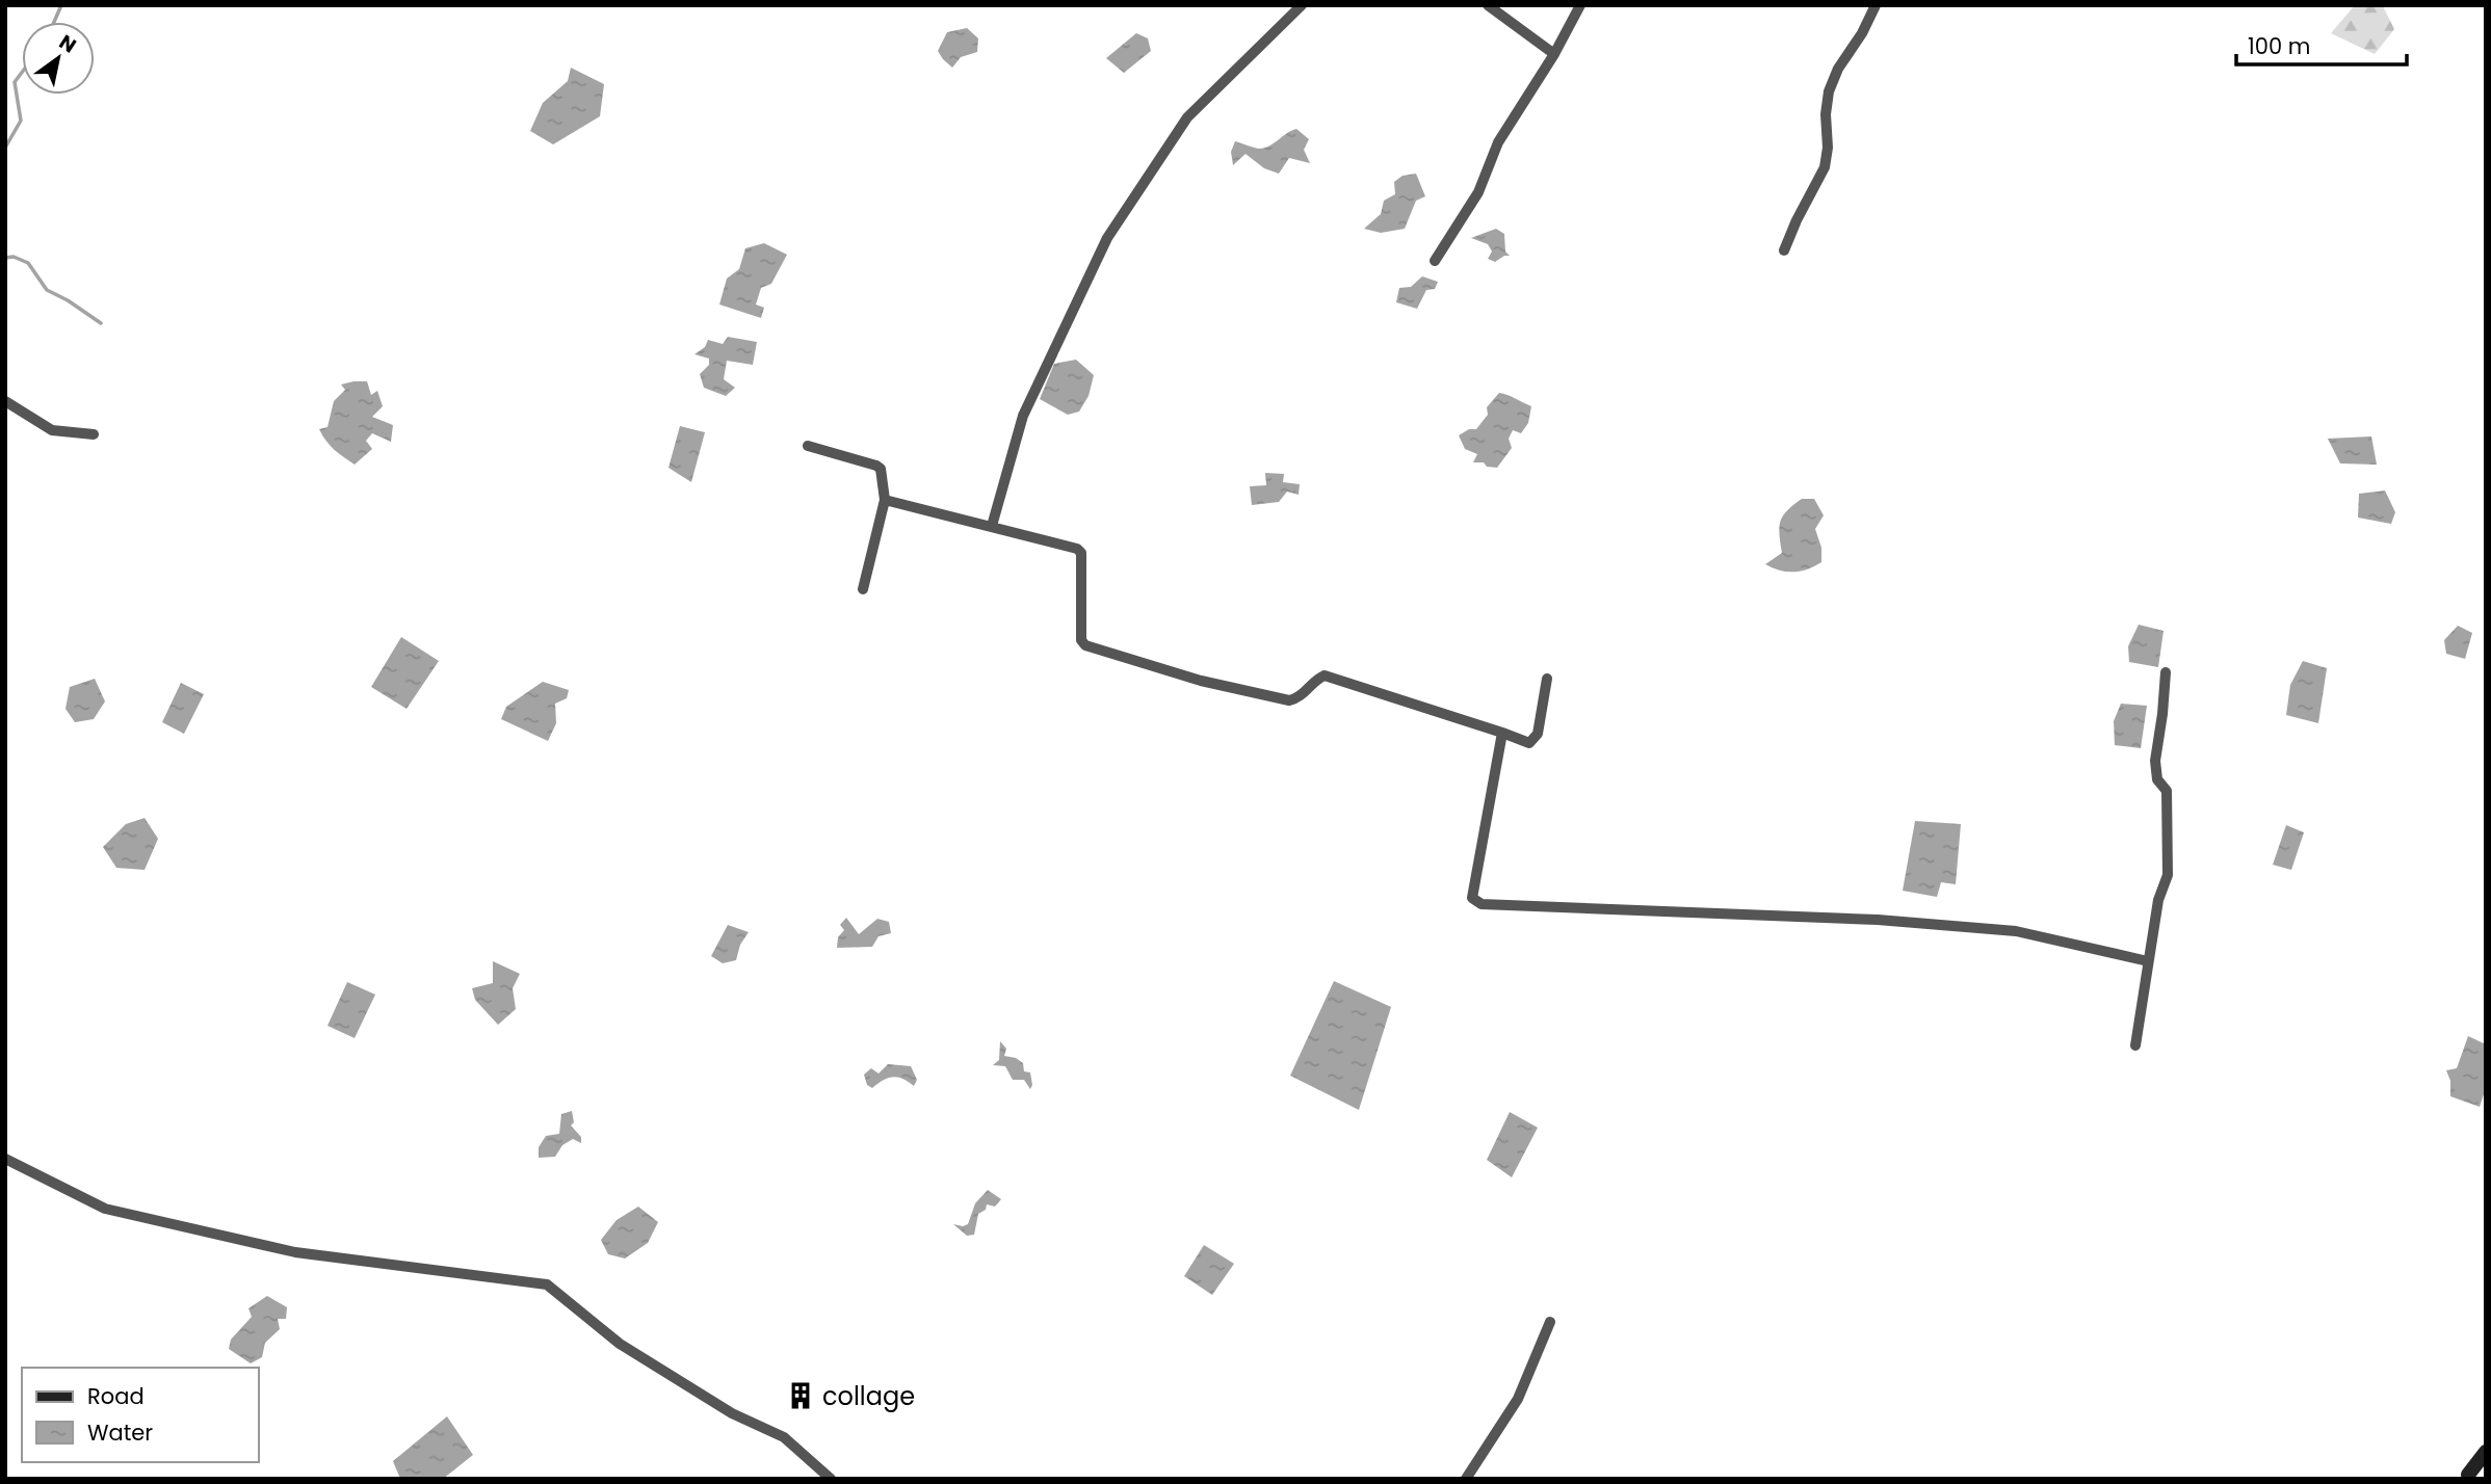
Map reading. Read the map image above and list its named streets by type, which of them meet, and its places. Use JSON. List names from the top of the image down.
{
  "places": {
    "building": ["collage"]
  },
  "legend": ["Road", "Water"],
  "scale_bar": "100 m",
  "north": "top right"
}
